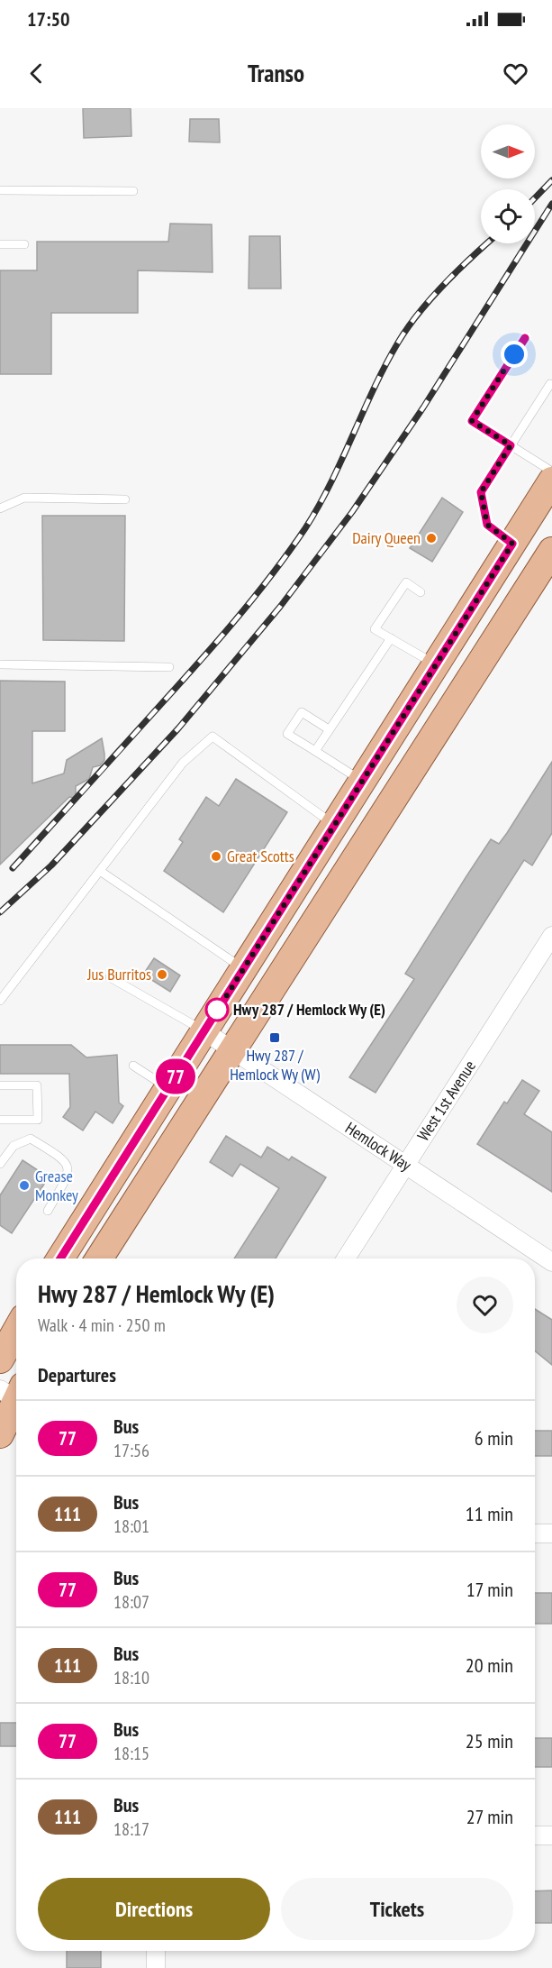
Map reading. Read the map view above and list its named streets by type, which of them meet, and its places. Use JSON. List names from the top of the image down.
{
  "streets": {
    "street": ["West 1st Avenue", "Hemlock Way"]
  },
  "crossings": [
    ["West 1st Avenue", "Hemlock Way"]
  ],
  "places": {
    "other": [
      "Dairy Queen",
      "Great Scotts",
      "Jus Burritos",
      "Hwy 287 / Hemlock Wy (E)",
      "Grease Monkey"
    ],
    "transit": ["Hwy 287 / Hemlock Wy (W)"]
  },
  "lines": ["bus line 77"],
  "north": "right",
  "page": {
    "status": "17:50",
    "header": "Transo",
    "on_map": "77",
    "heading": [
      ["Hwy 287 / Hemlock Wy (E)", "Walk · 4 min · 250 m"],
      "Departures"
    ],
    "list": [
      {
        "mark": "77",
        "name": "Bus",
        "note": "17:56",
        "value": "6 min"
      },
      {
        "mark": "111",
        "name": "Bus",
        "note": "18:01",
        "value": "11 min"
      },
      {
        "mark": "77",
        "name": "Bus",
        "note": "18:07",
        "value": "17 min"
      },
      {
        "mark": "111",
        "name": "Bus",
        "note": "18:10",
        "value": "20 min"
      },
      {
        "mark": "77",
        "name": "Bus",
        "note": "18:15",
        "value": "25 min"
      },
      {
        "mark": "111",
        "name": "Bus",
        "note": "18:17",
        "value": "27 min"
      }
    ],
    "buttons": ["Directions", "Tickets"]
  }
}
